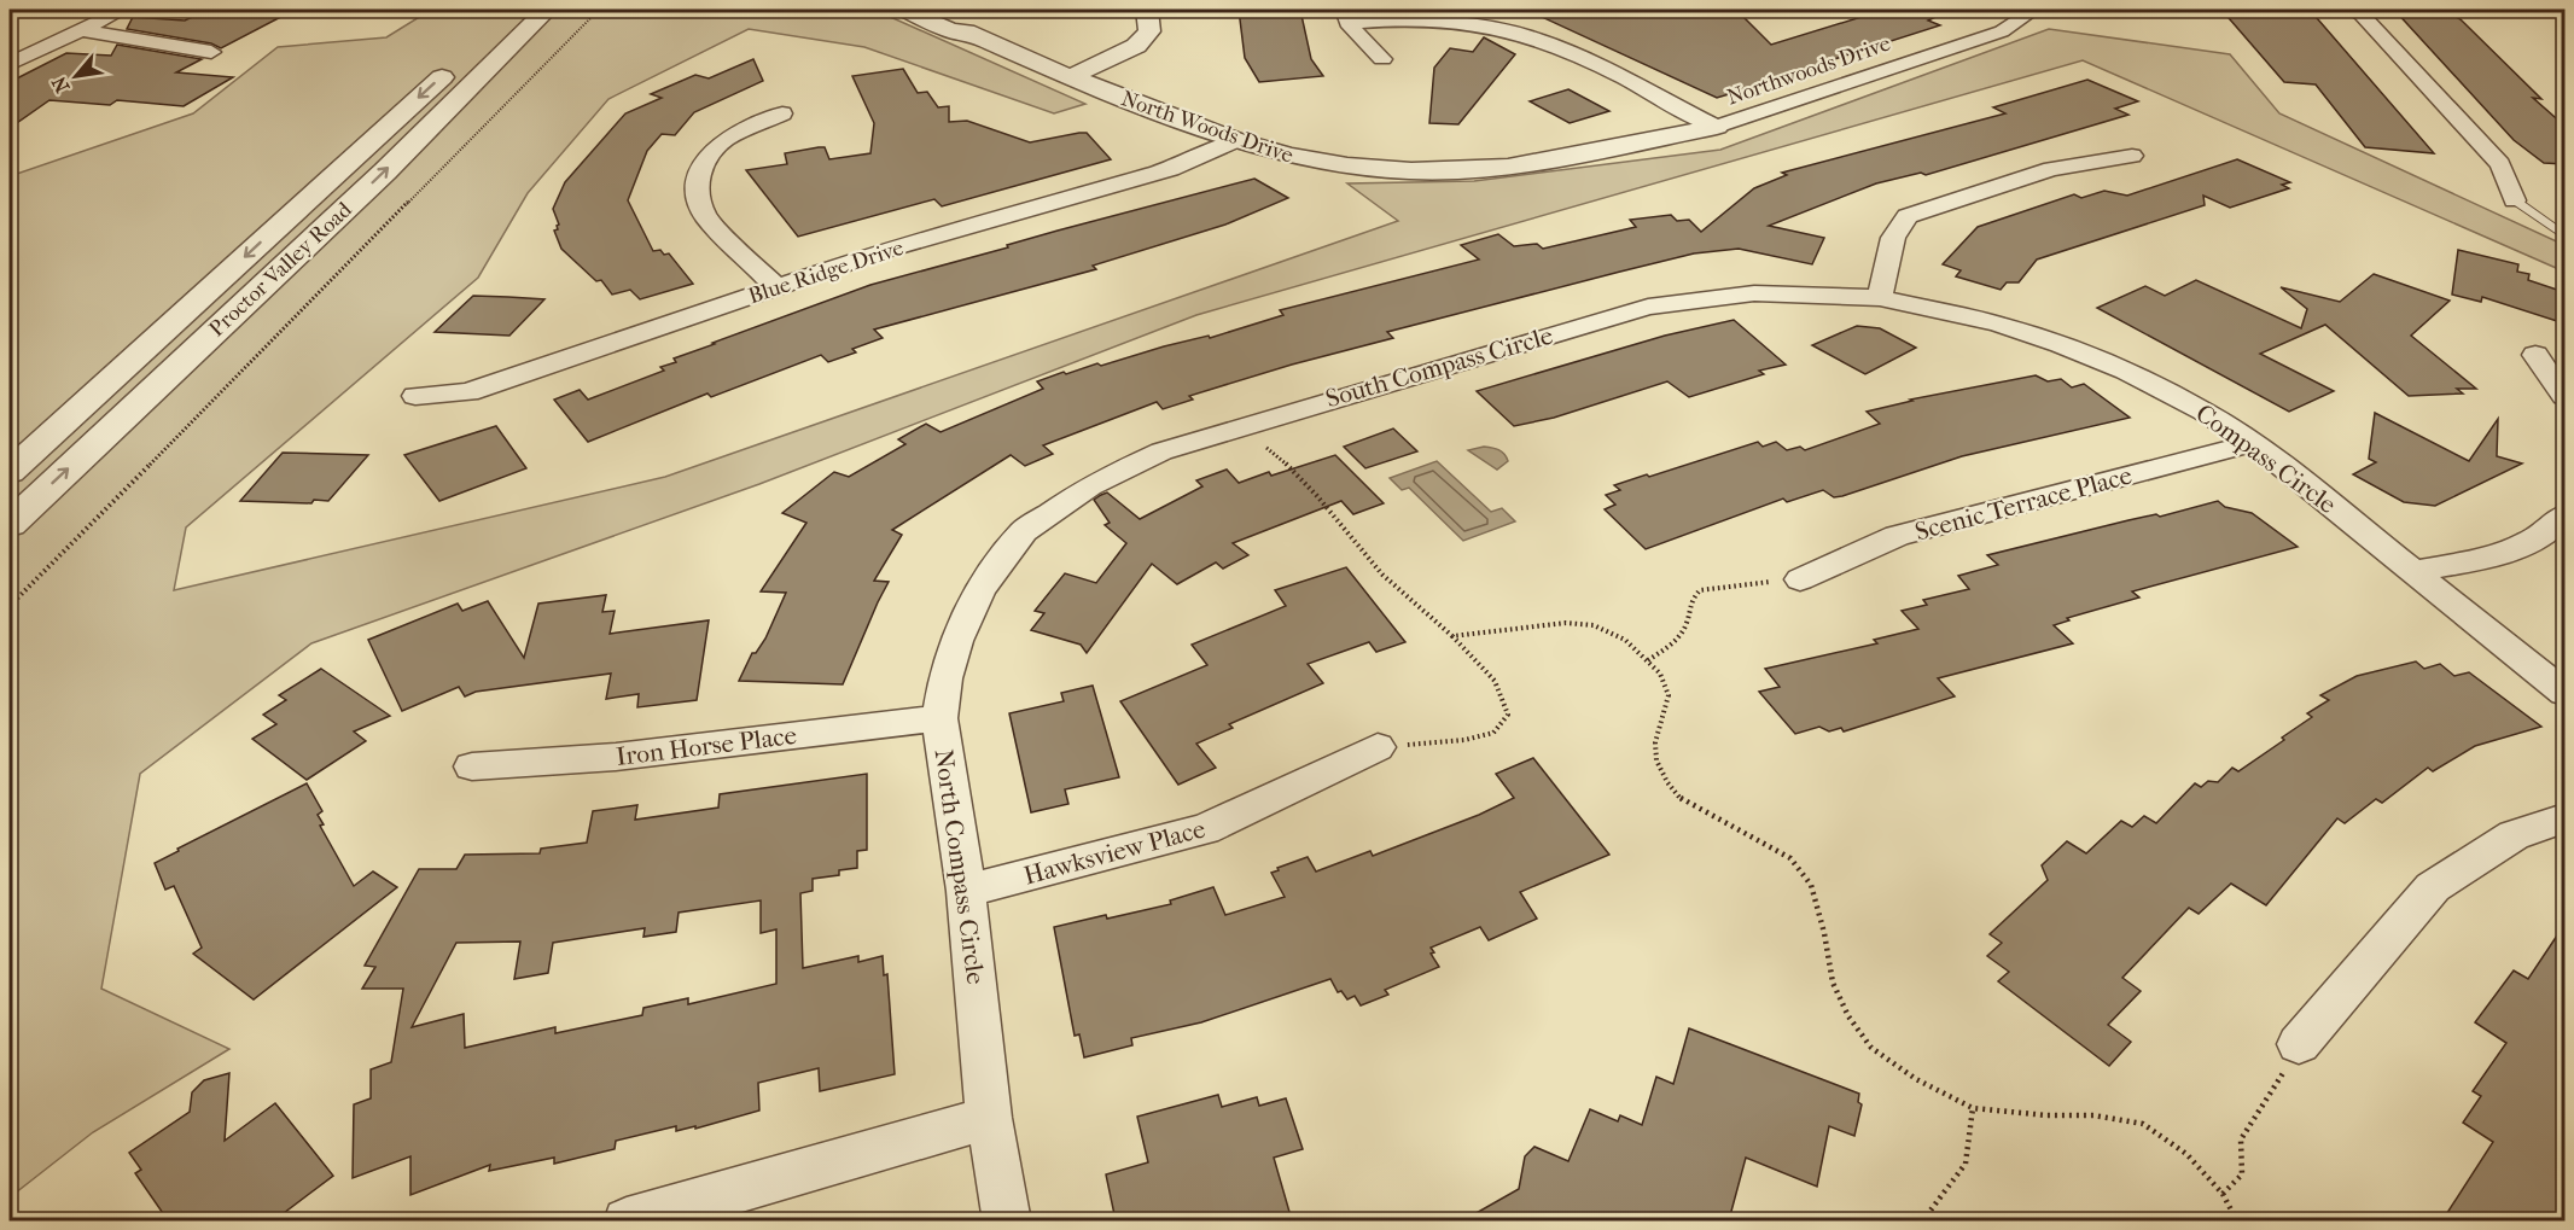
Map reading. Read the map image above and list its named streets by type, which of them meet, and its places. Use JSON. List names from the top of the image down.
{
  "streets": {
    "street": [
      "Northwoods Drive",
      "North Woods Drive",
      "Proctor Valley Road",
      "Blue Ridge Drive",
      "South Compass Circle",
      "Compass Circle",
      "Scenic Terrace Place",
      "Iron Horse Place",
      "Hawksview Place",
      "North Compass Circle"
    ]
  },
  "crossings": [
    ["Northwoods Drive", "North Woods Drive"],
    ["North Woods Drive", "Blue Ridge Drive"],
    ["South Compass Circle", "Compass Circle"],
    ["South Compass Circle", "North Compass Circle"],
    ["Compass Circle", "Scenic Terrace Place"],
    ["Iron Horse Place", "North Compass Circle"],
    ["Hawksview Place", "North Compass Circle"]
  ],
  "north": "bottom left"
}
